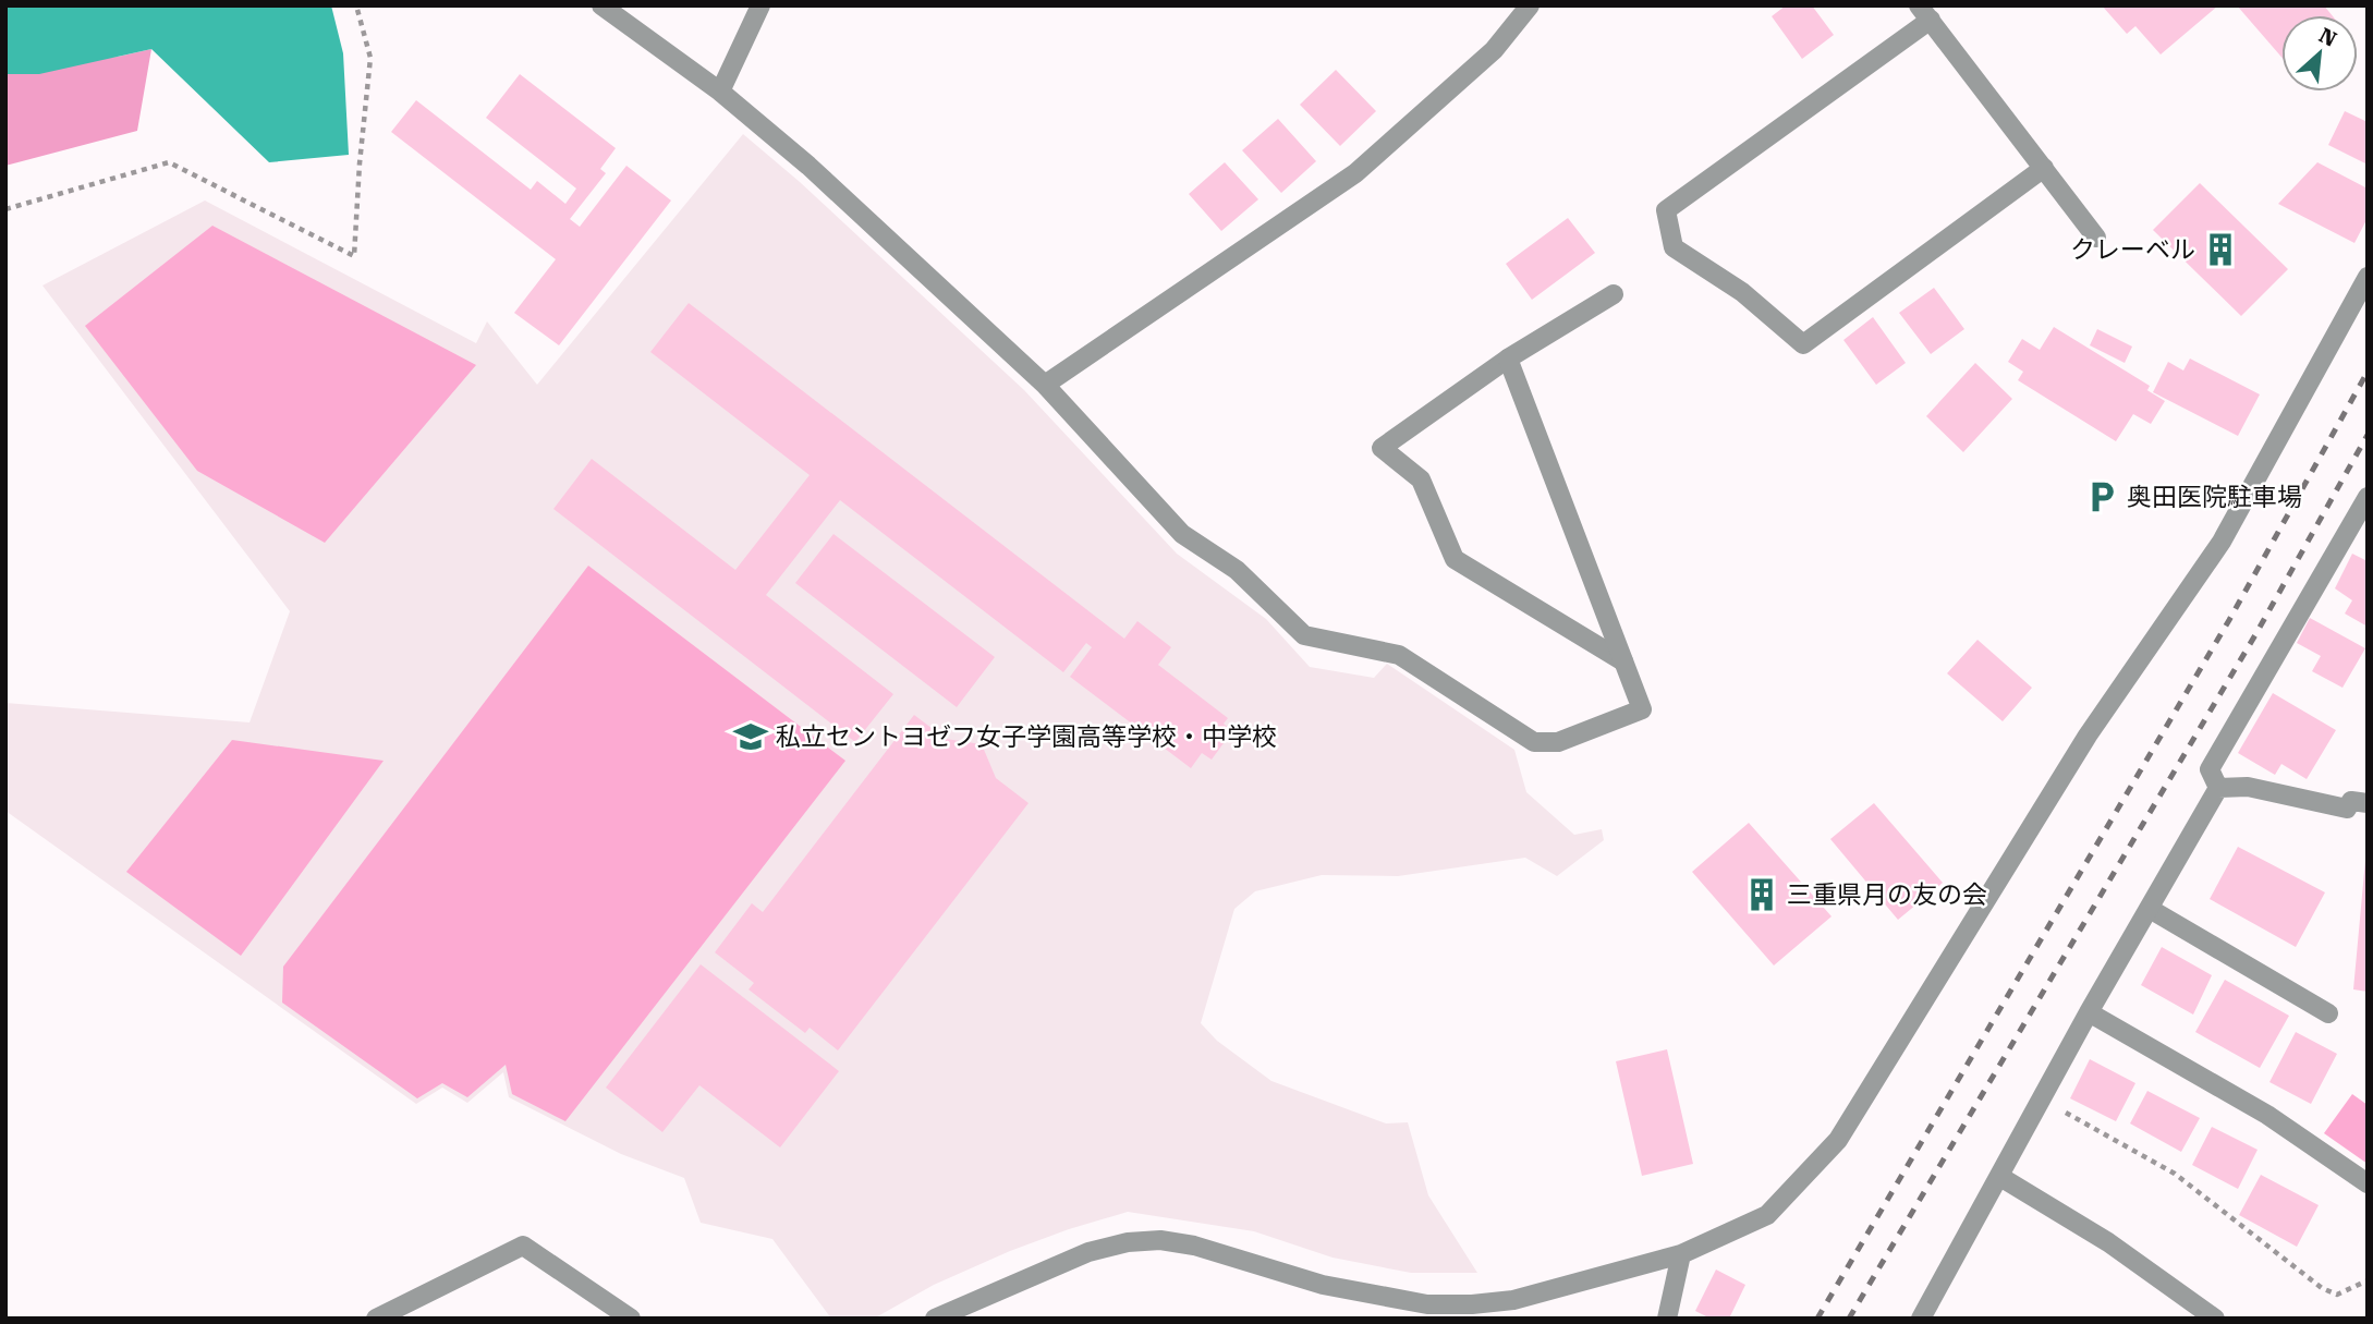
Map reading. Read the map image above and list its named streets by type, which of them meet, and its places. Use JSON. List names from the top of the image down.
{
  "places": {
    "building": ["クレーベル", "三重県月の友の会"],
    "parking": ["奥田医院駐車場"],
    "school or university": ["私立セントヨゼフ女子学園高等学校・中学校"]
  },
  "north": "top right"
}
